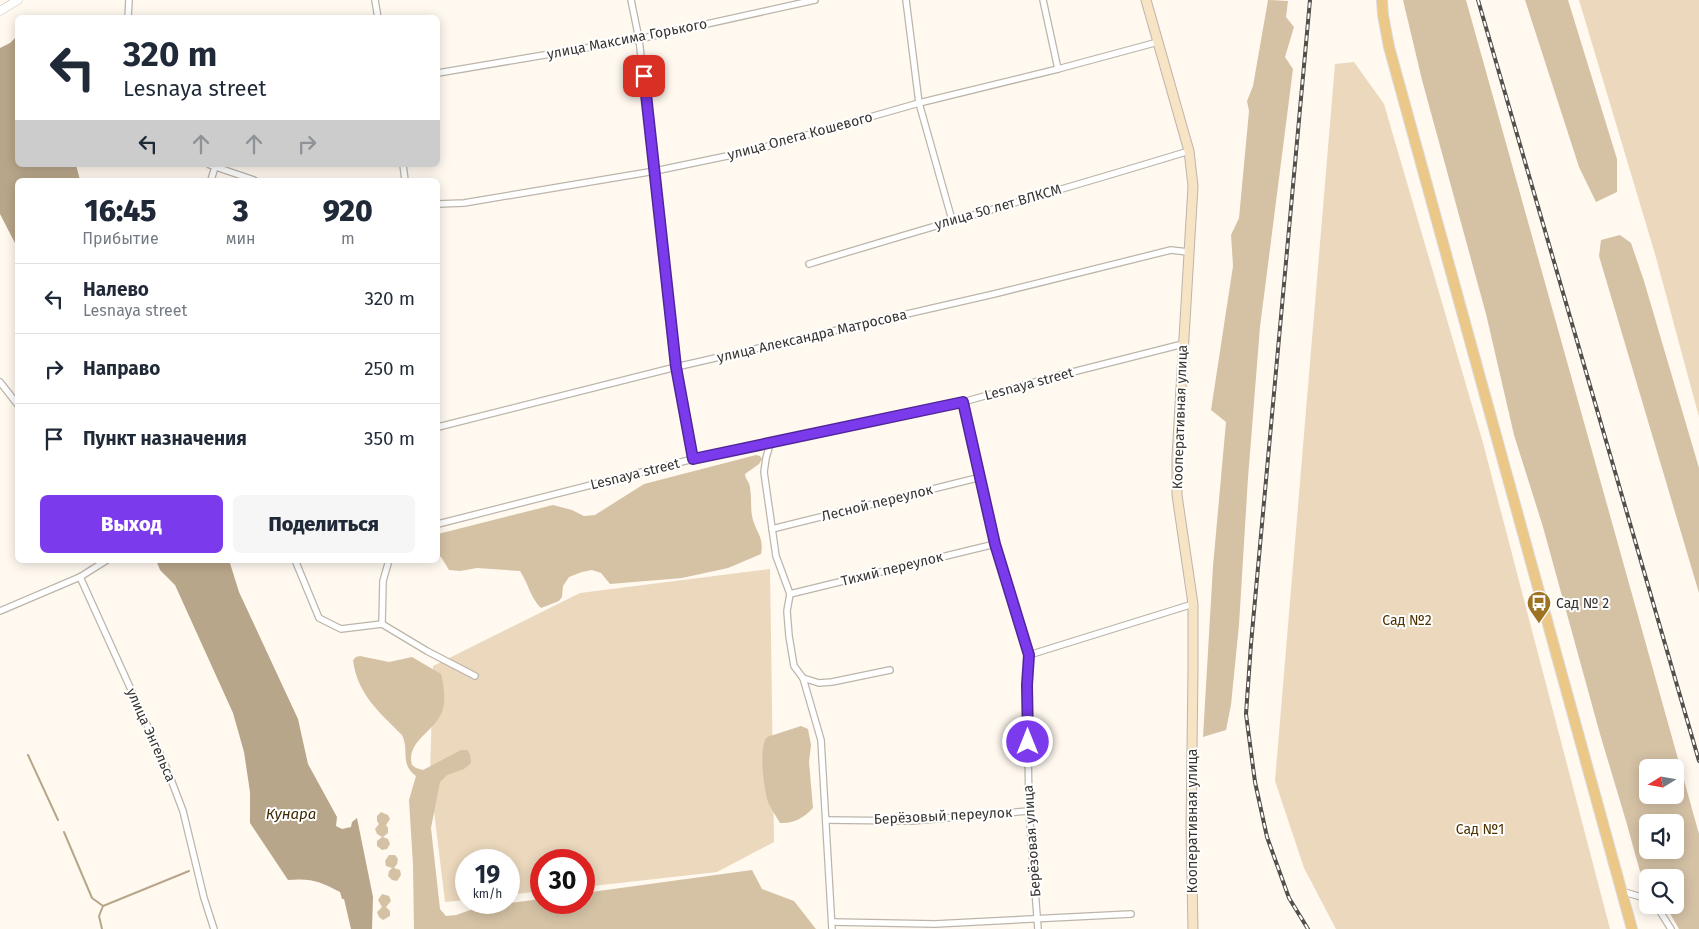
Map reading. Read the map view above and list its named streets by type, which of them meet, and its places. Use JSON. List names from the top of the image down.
{
  "streets": {
    "main road": ["Кооперативная улица"],
    "street": [
      "улица Максима Горького",
      "улица Олега Кошевого",
      "улица 50 лет ВЛКСМ",
      "улица Александра Матросова",
      "Lesnaya street",
      "Лесной переулок",
      "Тихий переулок",
      "улица Энгельса",
      "Берёзовый переулок",
      "Берёзовая улица"
    ]
  },
  "crossings": [
    ["улица Олега Кошевого", "Кооперативная улица"],
    ["улица 50 лет ВЛКСМ", "Кооперативная улица"],
    ["улица Александра Матросова", "Кооперативная улица"],
    ["Lesnaya street", "Кооперативная улица"],
    ["Lesnaya street", "Берёзовая улица"],
    ["Лесной переулок", "Берёзовая улица"],
    ["Тихий переулок", "Берёзовая улица"],
    ["Берёзовый переулок", "Берёзовая улица"]
  ],
  "water": ["Кунара"],
  "parks": ["Сад №2", "Сад №1"],
  "places": {
    "bus stop": ["Сад № 2"]
  },
  "north": "left",
  "page": {
    "turn": ["320 m", "Lesnaya street"],
    "eta": [
      "16:45",
      "Прибытие",
      "3",
      "мин",
      "920",
      "m"
    ],
    "list": [
      {
        "name": "Налево",
        "note": "Lesnaya street",
        "value": "320 m"
      },
      {
        "name": "Направо",
        "value": "250 m"
      },
      {
        "name": "Пункт назначения",
        "value": "350 m"
      }
    ],
    "buttons": ["Выход", "Поделиться"],
    "speed": "19 km/h",
    "limit": "30"
  }
}
